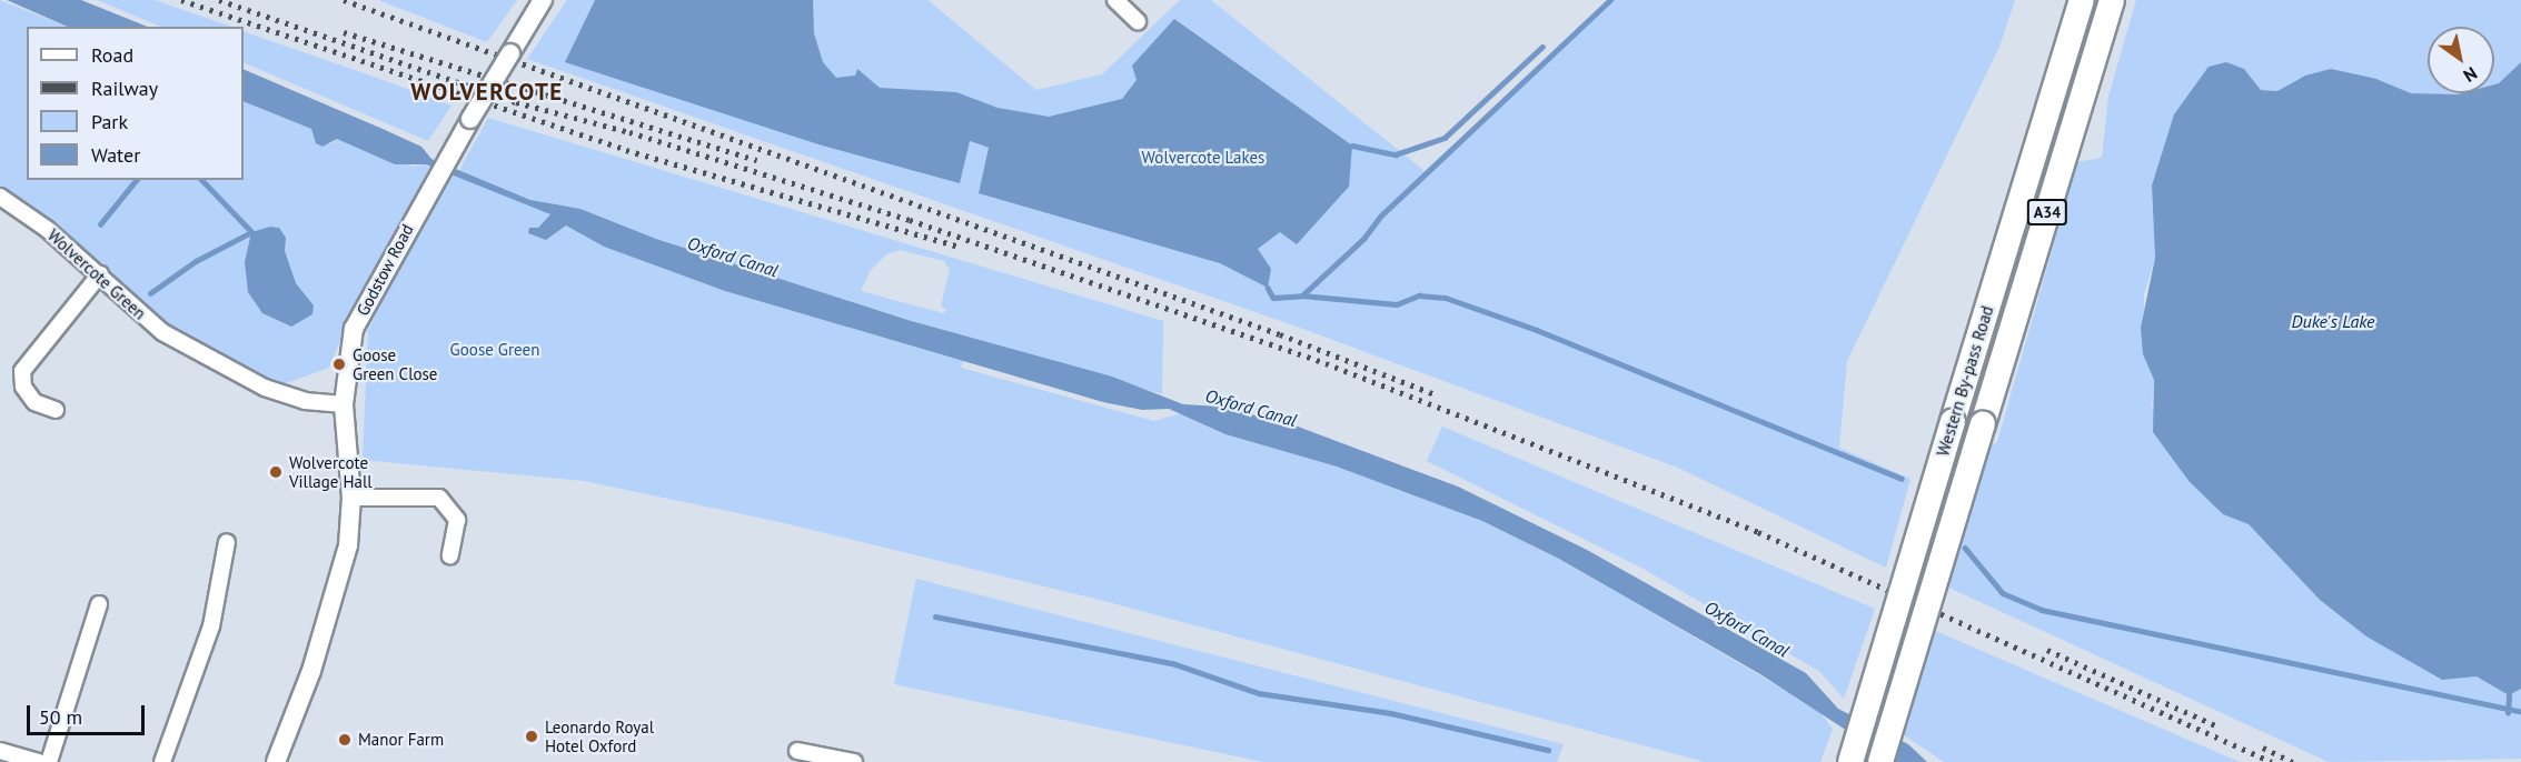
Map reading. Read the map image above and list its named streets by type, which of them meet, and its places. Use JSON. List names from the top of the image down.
{
  "streets": {
    "highway": ["A34", "Western By-pass Road"],
    "street": ["Godstow Road", "Wolvercote Green"]
  },
  "crossings": [
    ["Godstow Road", "Wolvercote Green"]
  ],
  "districts": ["WOLVERCOTE"],
  "water": ["Oxford Canal", "Duke's Lake"],
  "parks": ["Wolvercote Lakes", "Goose Green"],
  "places": [
    "Goose Green Close",
    "Wolvercote Village Hall",
    "Leonardo Royal Hotel Oxford",
    "Manor Farm"
  ],
  "legend": [
    "Road",
    "Railway",
    "Park",
    "Water"
  ],
  "scale_bar": "50 m",
  "north": "bottom right"
}
